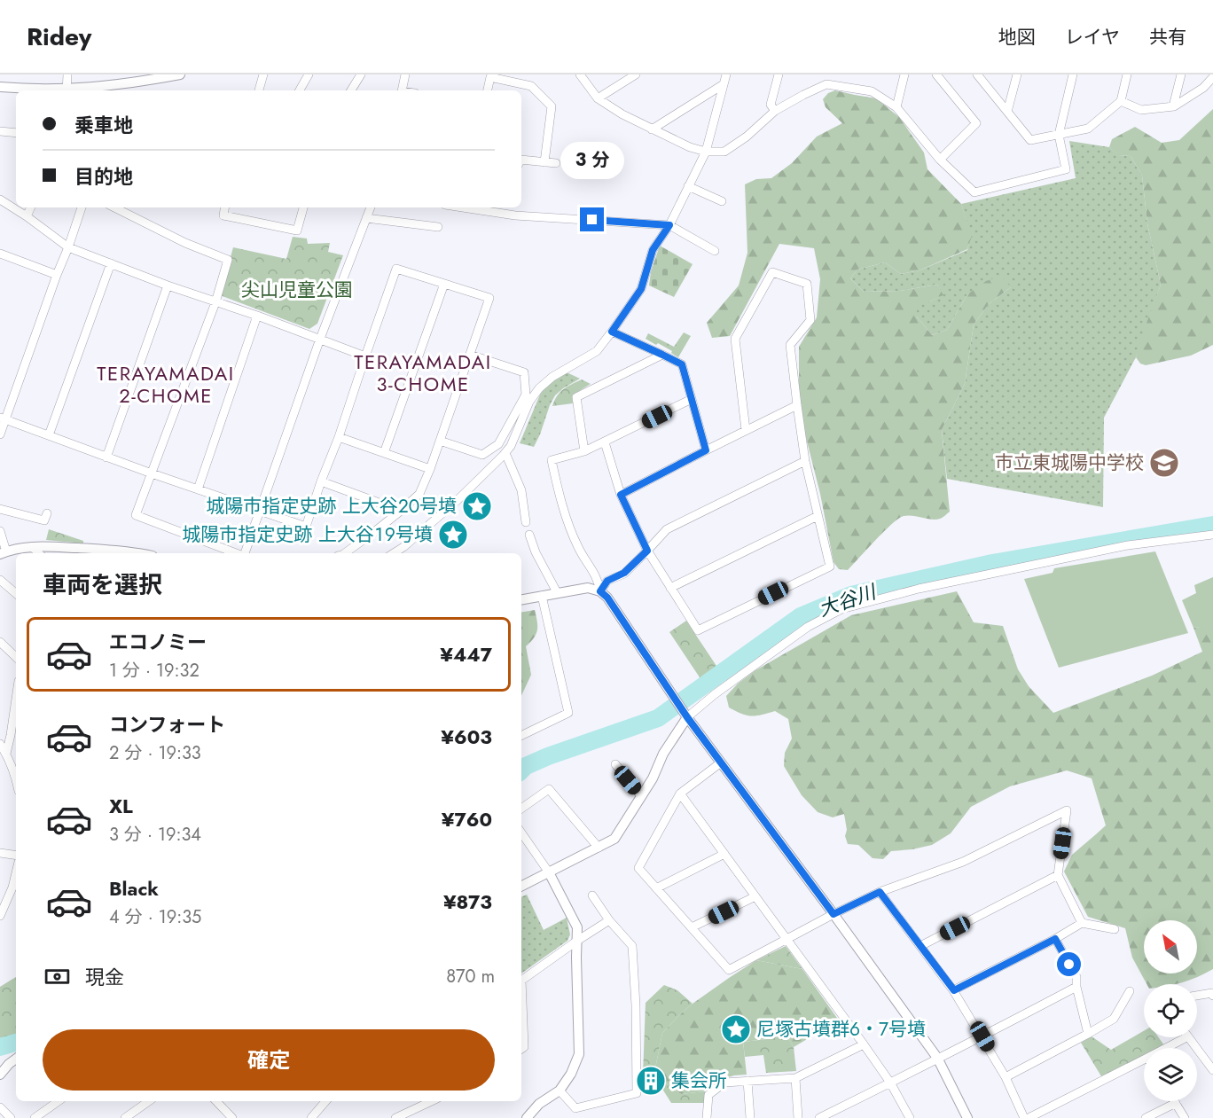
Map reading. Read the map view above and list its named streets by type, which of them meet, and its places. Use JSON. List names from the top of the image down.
{
  "districts": ["TERAYAMADAI 3-CHOME", "TERAYAMADAI 2-CHOME"],
  "water": ["大谷川"],
  "parks": ["尖山児童公園"],
  "places": {
    "school or university": ["市立東城陽中学校"],
    "place": ["城陽市指定史跡 上大谷２０号墳", "城陽市指定史跡 上大谷１９号墳", "尼塚古墳群6・7号墳"],
    "building": ["集会所"]
  },
  "north": "top left",
  "page": {
    "header": "Ridey",
    "nav": ["地図", "レイヤ", "共有"],
    "banner": ["乗車地", "目的地"],
    "bubble": "3 分",
    "heading": "車両を選択",
    "list": [
      {
        "name": "エコノミー",
        "note": "1 分 · 19:32",
        "value": "¥447"
      },
      {
        "name": "コンフォート",
        "note": "2 分 · 19:33",
        "value": "¥603"
      },
      {
        "name": "XL",
        "note": "3 分 · 19:34",
        "value": "¥760"
      },
      {
        "name": "Black",
        "note": "4 分 · 19:35",
        "value": "¥873"
      }
    ],
    "pay": ["現金", "870 m"],
    "buttons": "確定"
  }
}
